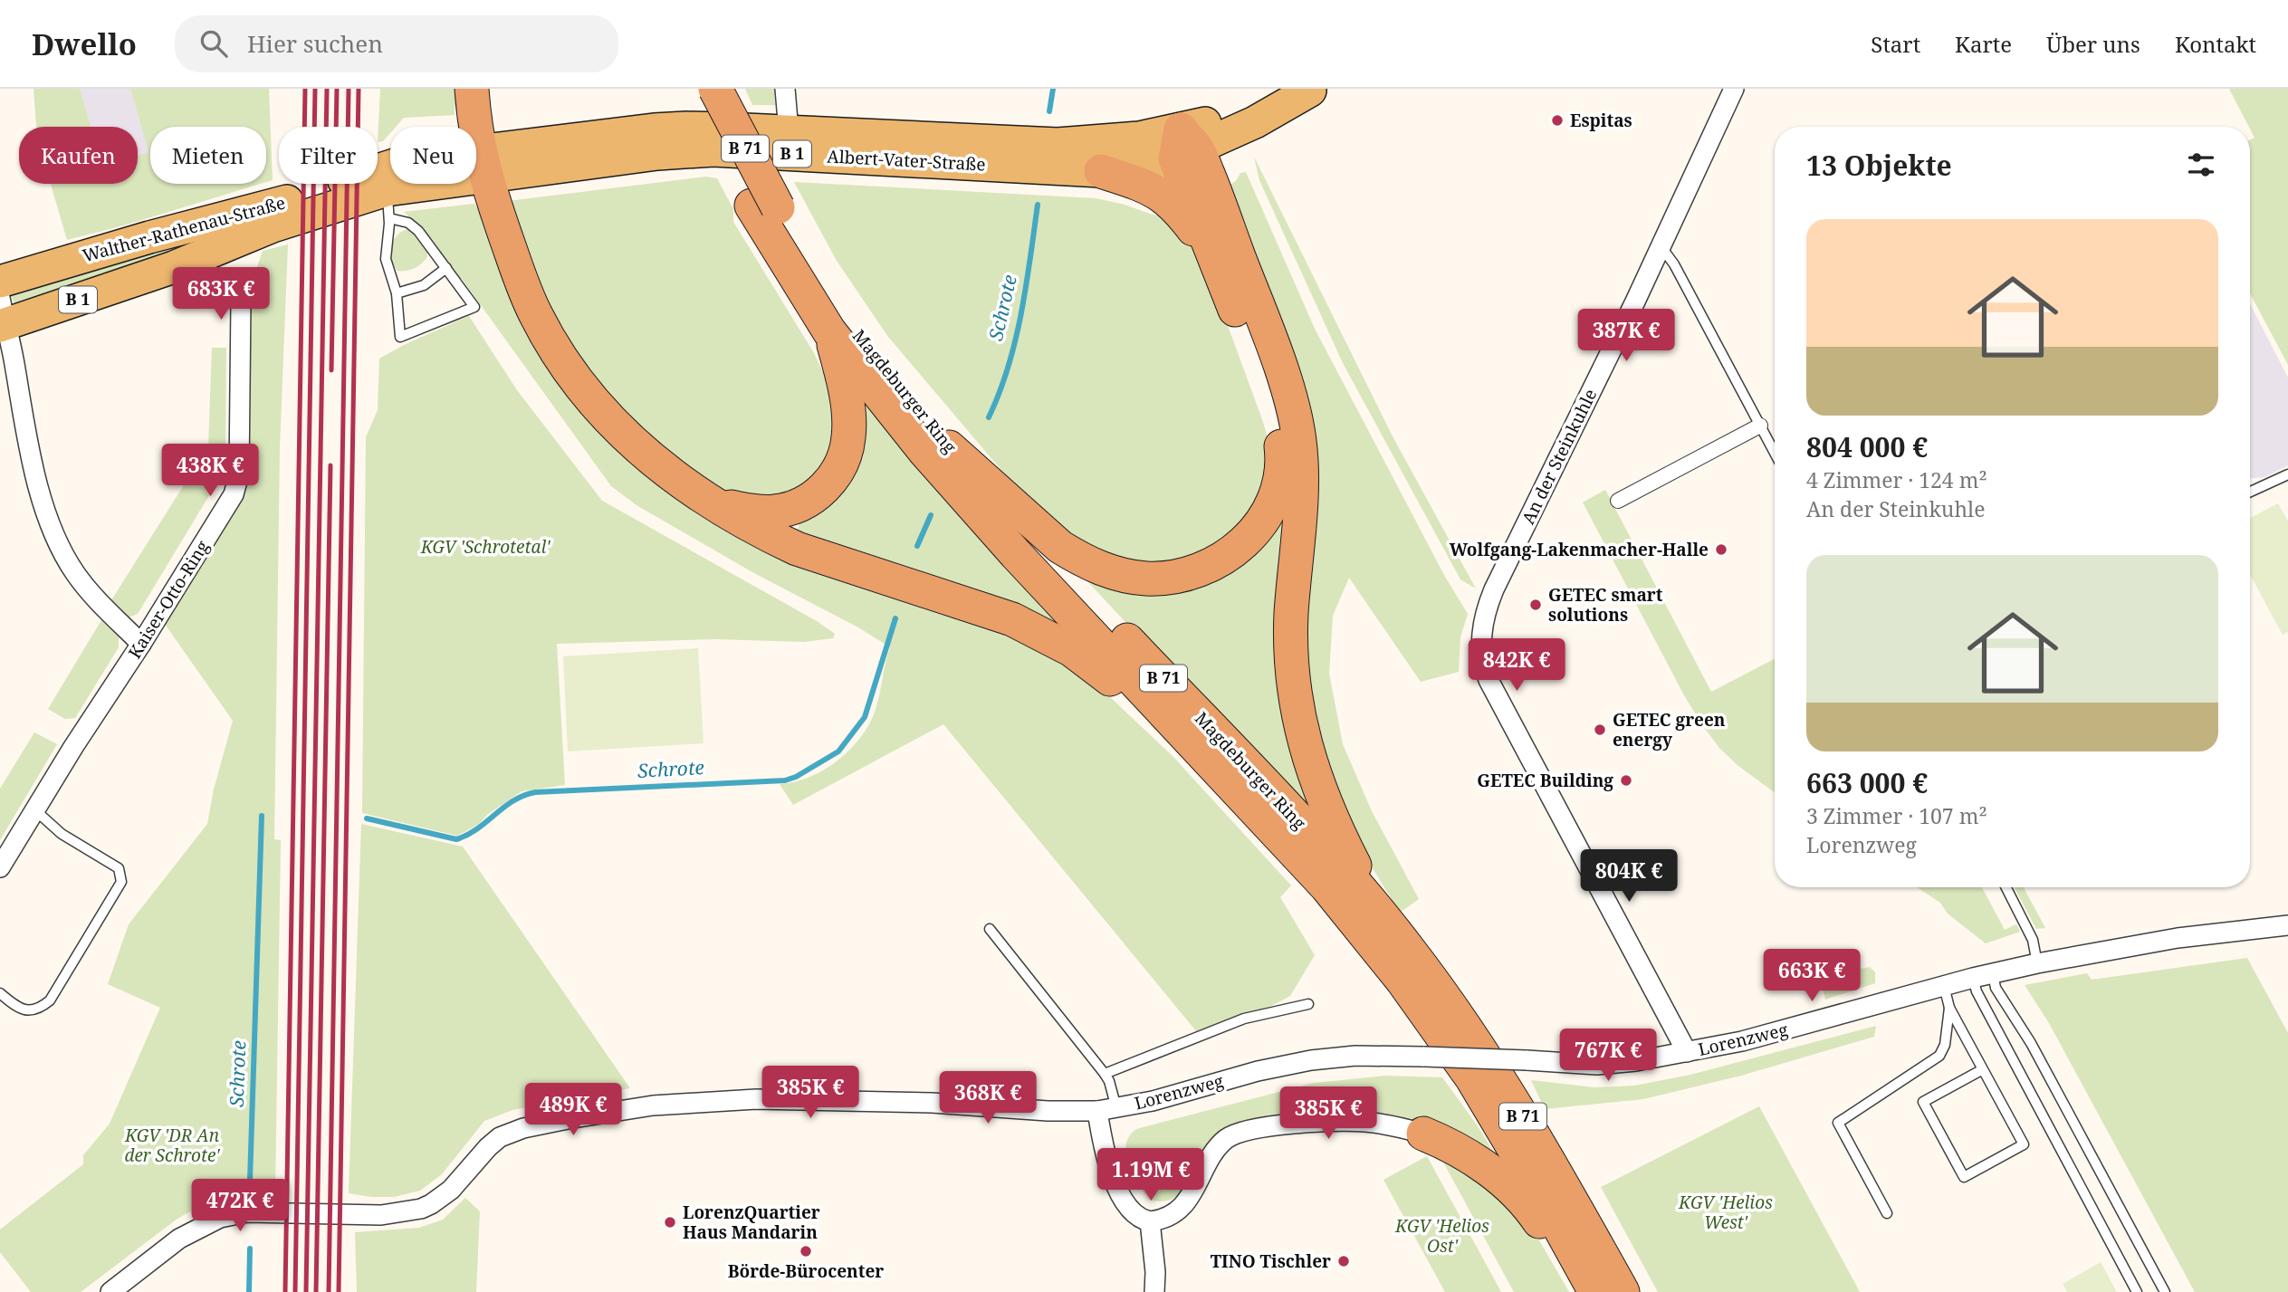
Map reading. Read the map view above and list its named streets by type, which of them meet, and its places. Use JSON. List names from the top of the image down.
{
  "streets": {
    "highway": ["B 71", "Magdeburger Ring"],
    "main road": ["B 1", "Albert-Vater-Straße", "Walther-Rathenau-Straße"],
    "street": ["An der Steinkuhle", "Kaiser-Otto-Ring", "Lorenzweg"]
  },
  "crossings": [
    ["Albert-Vater-Straße", "Walther-Rathenau-Straße"],
    ["An der Steinkuhle", "Lorenzweg"]
  ],
  "water": ["Schrote"],
  "parks": [
    "KGV 'Schrotetal'",
    "KGV 'DR An der Schrote'",
    "KGV 'Helios West'",
    "KGV 'Helios Ost'"
  ],
  "places": [
    "Espitas",
    "Wolfgang-Lakenmacher-Halle",
    "GETEC smart solutions",
    "GETEC green energy",
    "GETEC Building",
    "LorenzQuartier Haus Mandarin",
    "Börde-Bürocenter",
    "TINO Tischler"
  ],
  "page": {
    "header": "Dwello",
    "search": "Hier suchen",
    "nav": [
      "Start",
      "Karte",
      "Über uns",
      "Kontakt"
    ],
    "chip": [
      "Kaufen",
      "Mieten",
      "Filter",
      "Neu"
    ],
    "heading": "13 Objekte",
    "list": [
      {
        "name": "804 000 €",
        "note": "4 Zimmer · 124 m² · An der Steinkuhle"
      },
      {
        "name": "663 000 €",
        "note": "3 Zimmer · 107 m² · Lorenzweg"
      }
    ],
    "price": [
      "683K €",
      "387K €",
      "438K €",
      "842K €",
      "804K €",
      "663K €",
      "767K €",
      "385K €",
      "368K €",
      "489K €",
      "385K €",
      "1.19M €",
      "472K €"
    ]
  }
}
